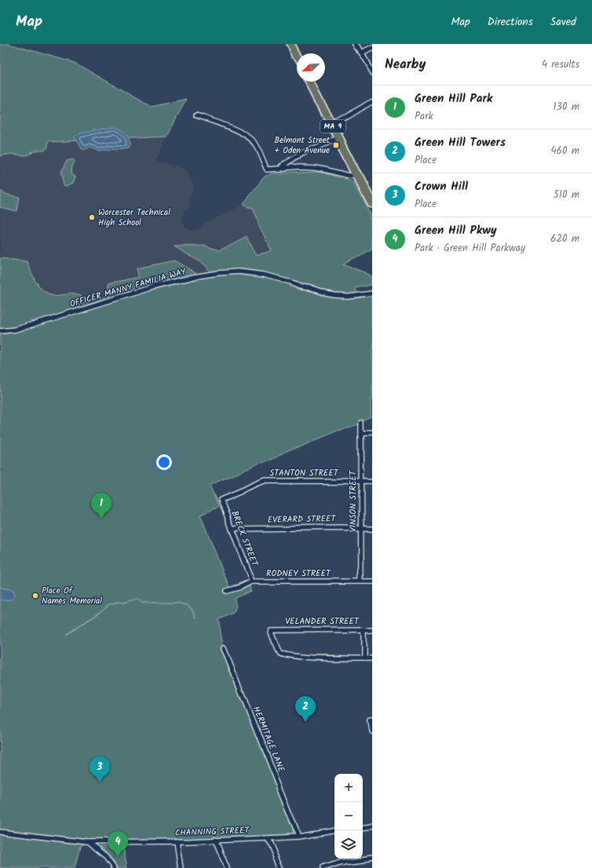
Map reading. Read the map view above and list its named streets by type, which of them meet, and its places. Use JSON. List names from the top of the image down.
{
  "streets": {
    "highway": ["MA 9"],
    "street": [
      "OFFICER MANNY FAMILIA WAY",
      "STANTON STREET",
      "VINSON STREET",
      "EVERARD STREET",
      "BRECK STREET",
      "RODNEY STREET",
      "VELANDER STREET",
      "HERMITAGE LANE",
      "CHANNING STREET"
    ]
  },
  "crossings": [
    ["STANTON STREET", "VINSON STREET"],
    ["STANTON STREET", "BRECK STREET"],
    ["VINSON STREET", "EVERARD STREET"],
    ["VINSON STREET", "RODNEY STREET"],
    ["EVERARD STREET", "BRECK STREET"],
    ["BRECK STREET", "RODNEY STREET"],
    ["HERMITAGE LANE", "CHANNING STREET"]
  ],
  "places": {
    "transit": ["Belmont Street + Oden Avenue"],
    "other": ["Worcester Technical High School", "Place Of Names Memorial"]
  },
  "north": "bottom left",
  "page": {
    "header": "Map",
    "nav": ["Map", "Directions", "Saved"],
    "heading": ["Nearby", "4 results"],
    "list": [
      {
        "mark": "1",
        "name": "Green Hill Park",
        "note": "Park",
        "value": "130 m"
      },
      {
        "mark": "2",
        "name": "Green Hill Towers",
        "note": "Place",
        "value": "460 m"
      },
      {
        "mark": "3",
        "name": "Crown Hill",
        "note": "Place",
        "value": "510 m"
      },
      {
        "mark": "4",
        "name": "Green Hill Pkwy",
        "note": "Park · Green Hill Parkway",
        "value": "620 m"
      }
    ],
    "pins": [
      "1",
      "2",
      "3",
      "4"
    ],
    "map_buttons": ["+", "−"]
  }
}
